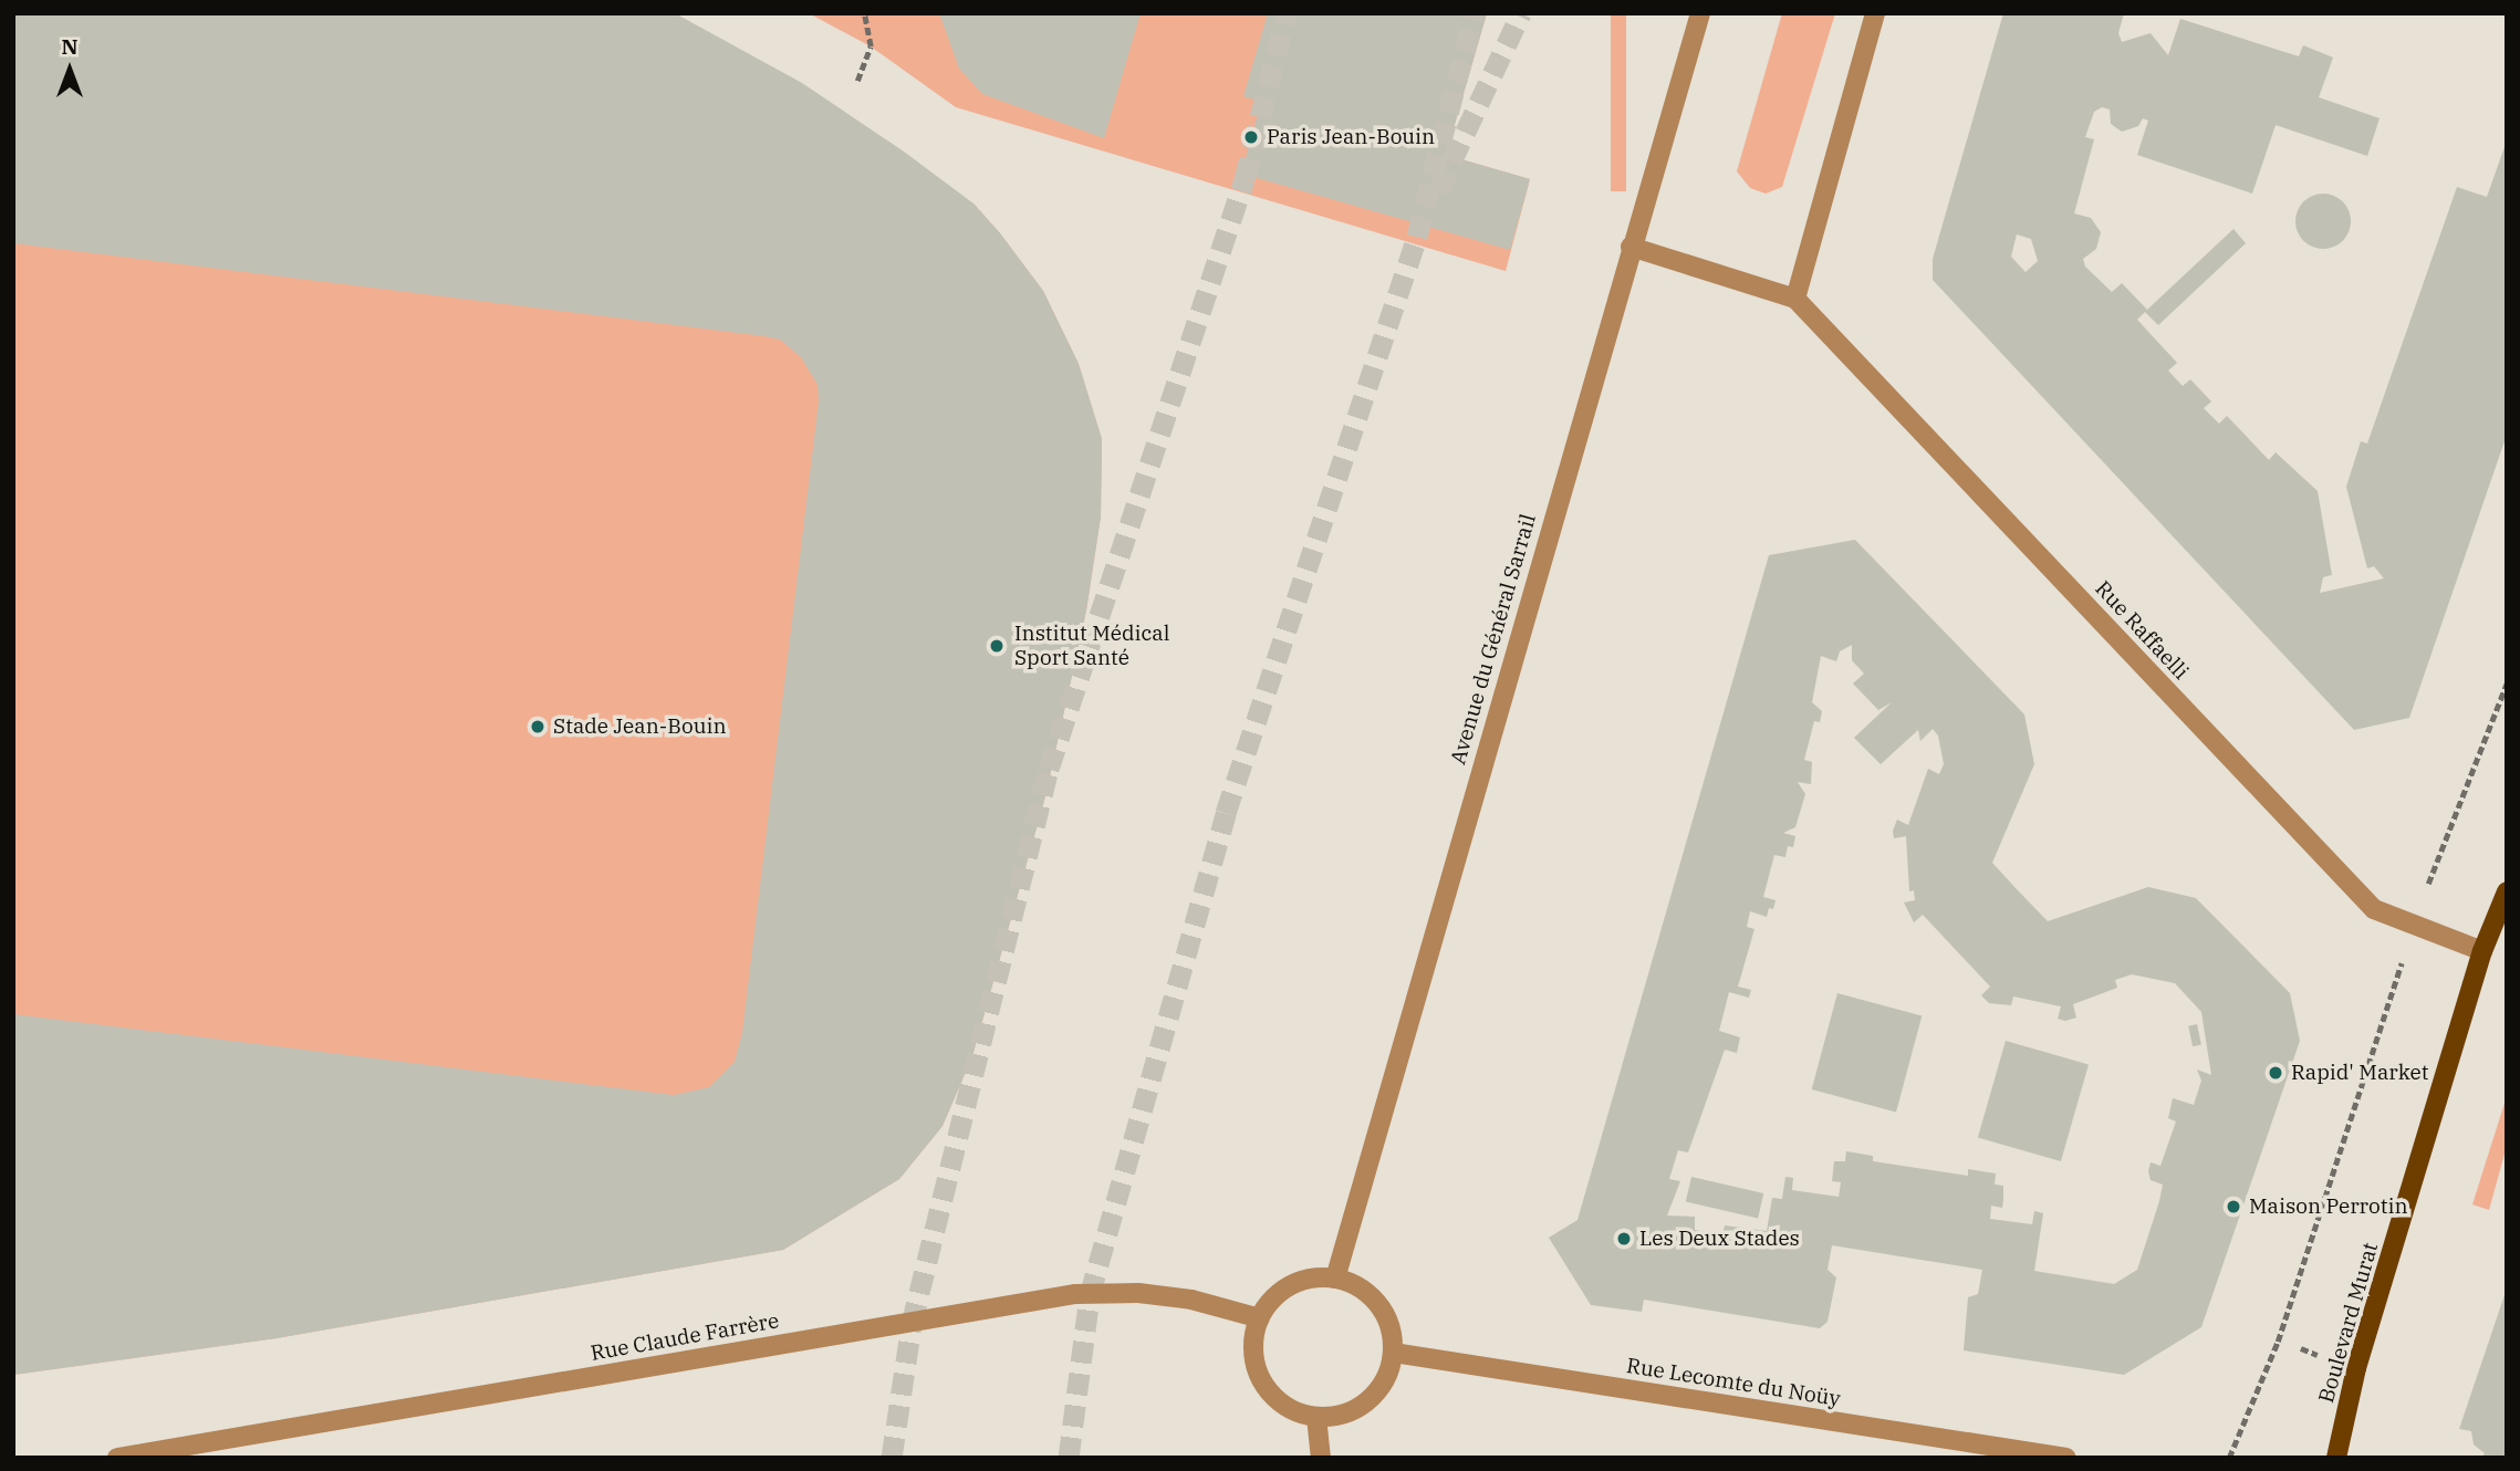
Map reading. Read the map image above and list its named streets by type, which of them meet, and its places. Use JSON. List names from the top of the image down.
{
  "streets": {
    "main road": ["Boulevard Murat"],
    "street": [
      "Rue Raffaelli",
      "Avenue du Général Sarrail",
      "Rue Claude Farrère",
      "Rue Lecomte du Noüy"
    ]
  },
  "crossings": [
    ["Rue Raffaelli", "Boulevard Murat"],
    ["Avenue du Général Sarrail", "Rue Claude Farrère"],
    ["Avenue du Général Sarrail", "Rue Lecomte du Noüy"],
    ["Rue Claude Farrère", "Rue Lecomte du Noüy"]
  ],
  "places": [
    "Paris Jean-Bouin",
    "Institut Médical Sport Santé",
    "Stade Jean-Bouin",
    "Rapid' Market",
    "Maison Perrotin",
    "Les Deux Stades"
  ],
  "north": "top"
}
